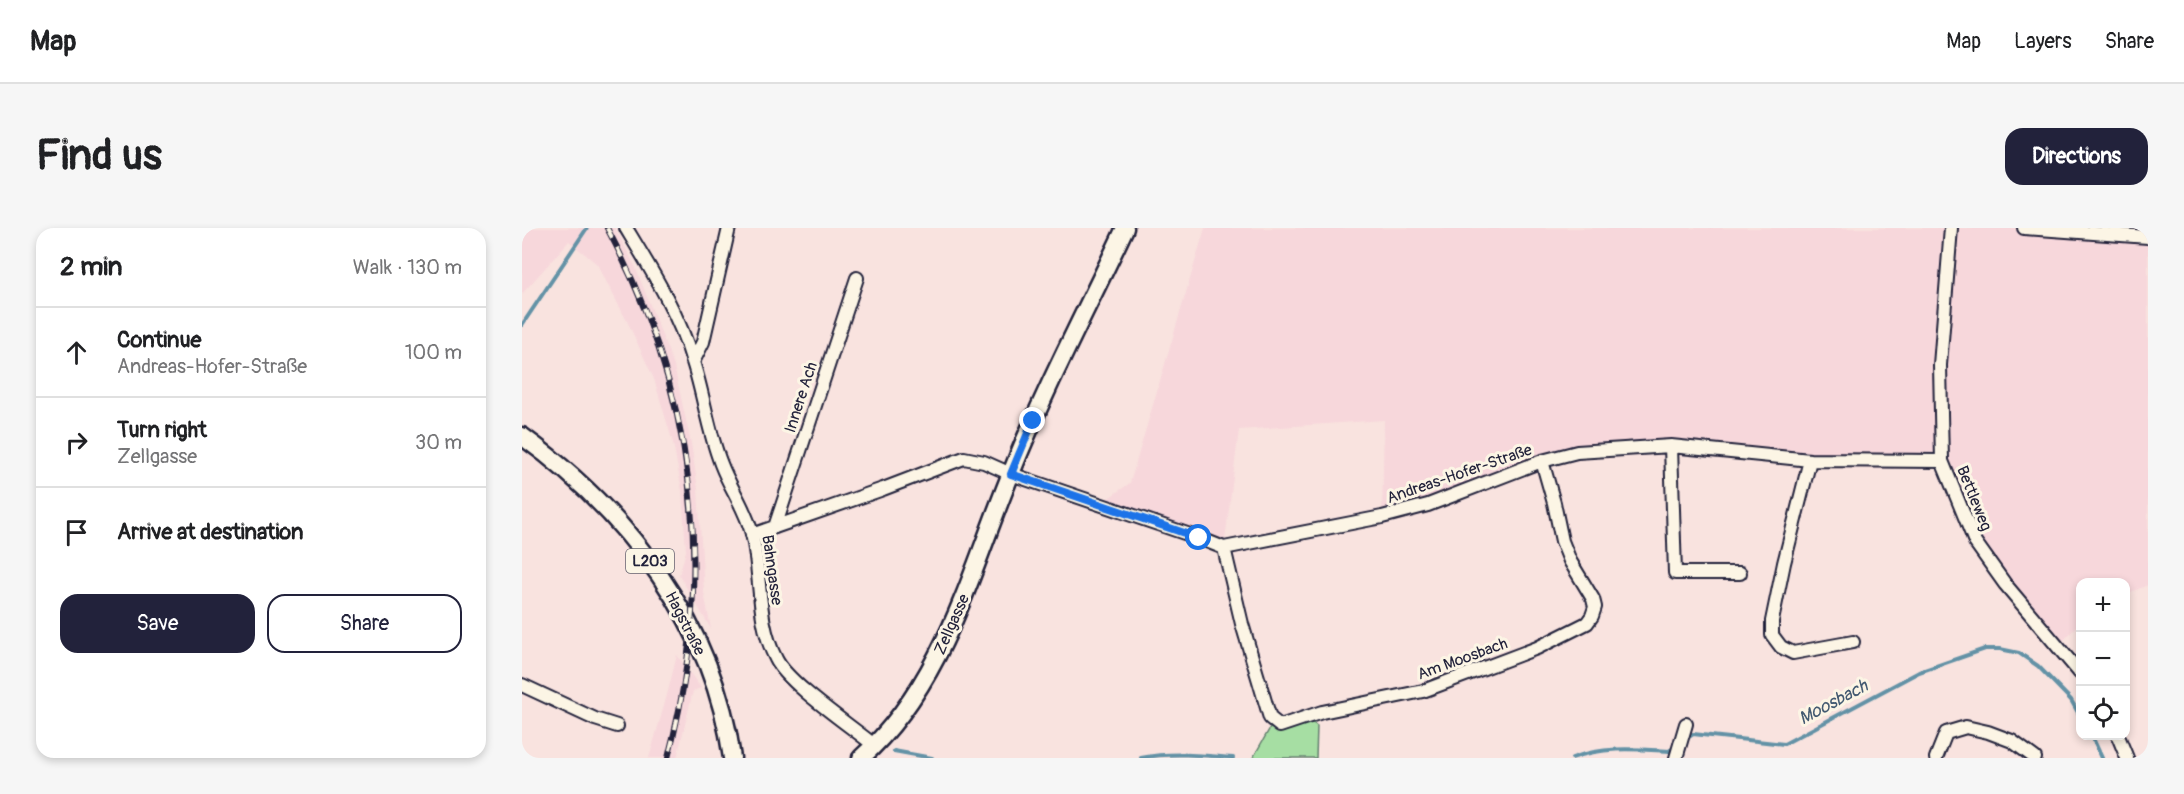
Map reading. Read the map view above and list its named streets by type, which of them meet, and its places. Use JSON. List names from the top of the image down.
{
  "streets": {
    "main road": ["L203", "Hagstraße", "Zellgasse"],
    "street": [
      "Innere Ach",
      "Andreas-Hofer-Straße",
      "Bettleweg",
      "Bahngasse",
      "Am Moosbach"
    ]
  },
  "crossings": [
    ["Andreas-Hofer-Straße", "Bettleweg"],
    ["Andreas-Hofer-Straße", "Am Moosbach"],
    ["Bahngasse", "Zellgasse"]
  ],
  "water": ["Moosbach"],
  "page": {
    "header": "Map",
    "nav": ["Map", "Layers", "Share"],
    "buttons": [
      "Directions",
      ["Save", "Share"]
    ],
    "title": "Find us",
    "heading": ["2 min", "Walk · 130 m"],
    "list": [
      ["Continue", "Andreas-Hofer-Straße", "100 m"],
      ["Turn right", "Zellgasse", "30 m"],
      "Arrive at destination"
    ],
    "map_buttons": ["+", "−"]
  }
}
